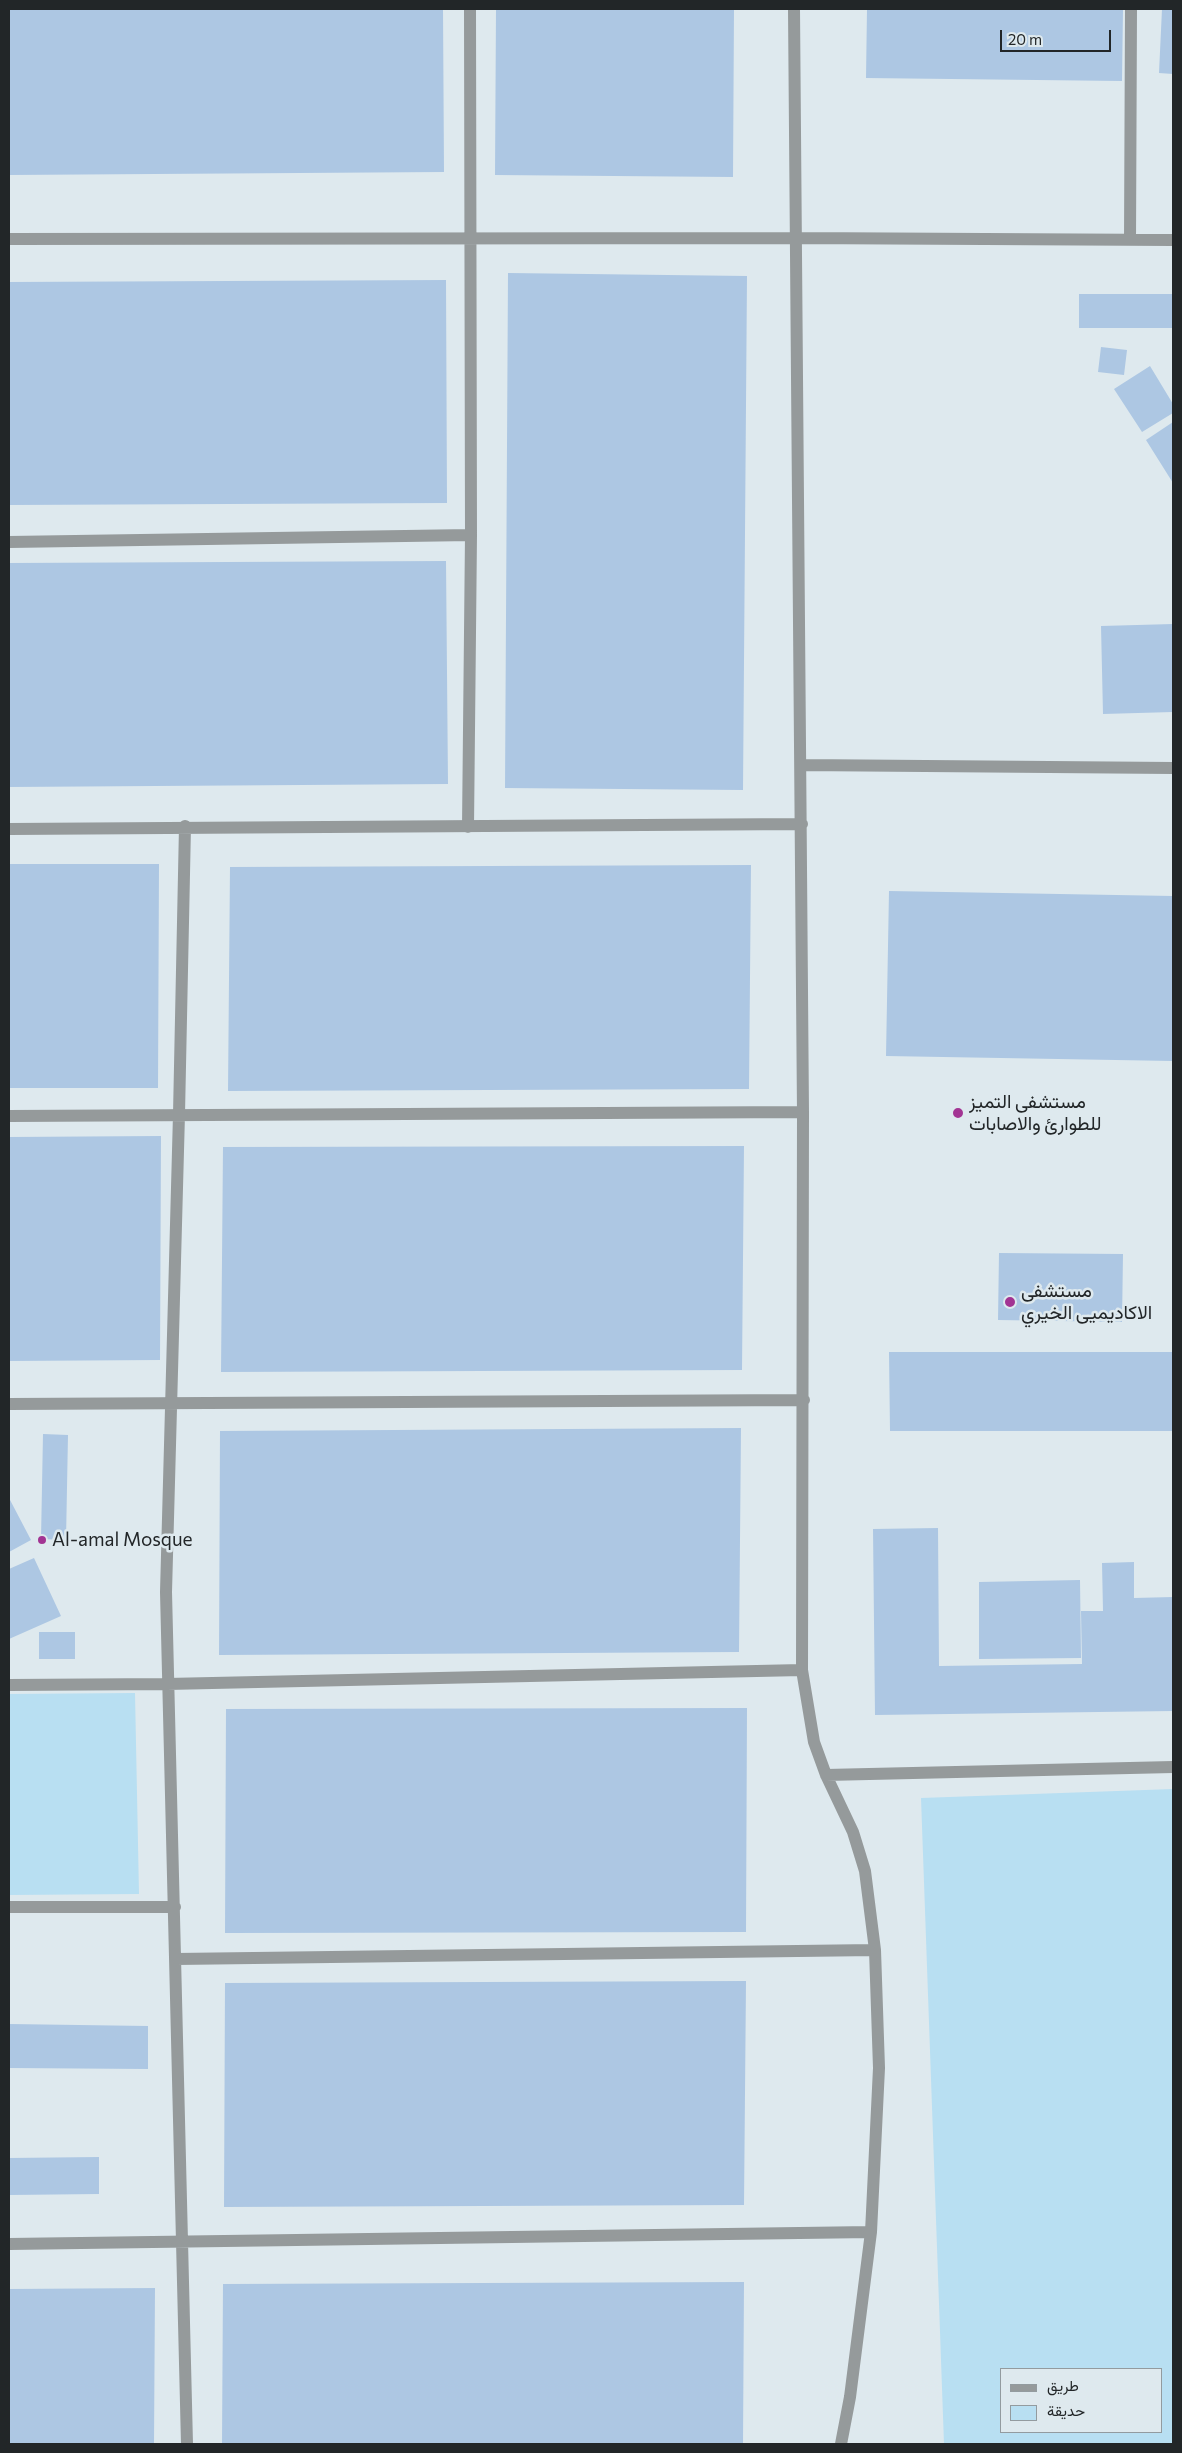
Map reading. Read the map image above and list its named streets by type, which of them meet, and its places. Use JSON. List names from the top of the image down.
{
  "places": ["مستشفى التميز للطوارئ والاصابات", "مستشفى الاكاديميى الخيري", "Al-amal Mosque"],
  "legend": ["طريق", "حديقة"],
  "scale_bar": "20 m"
}
